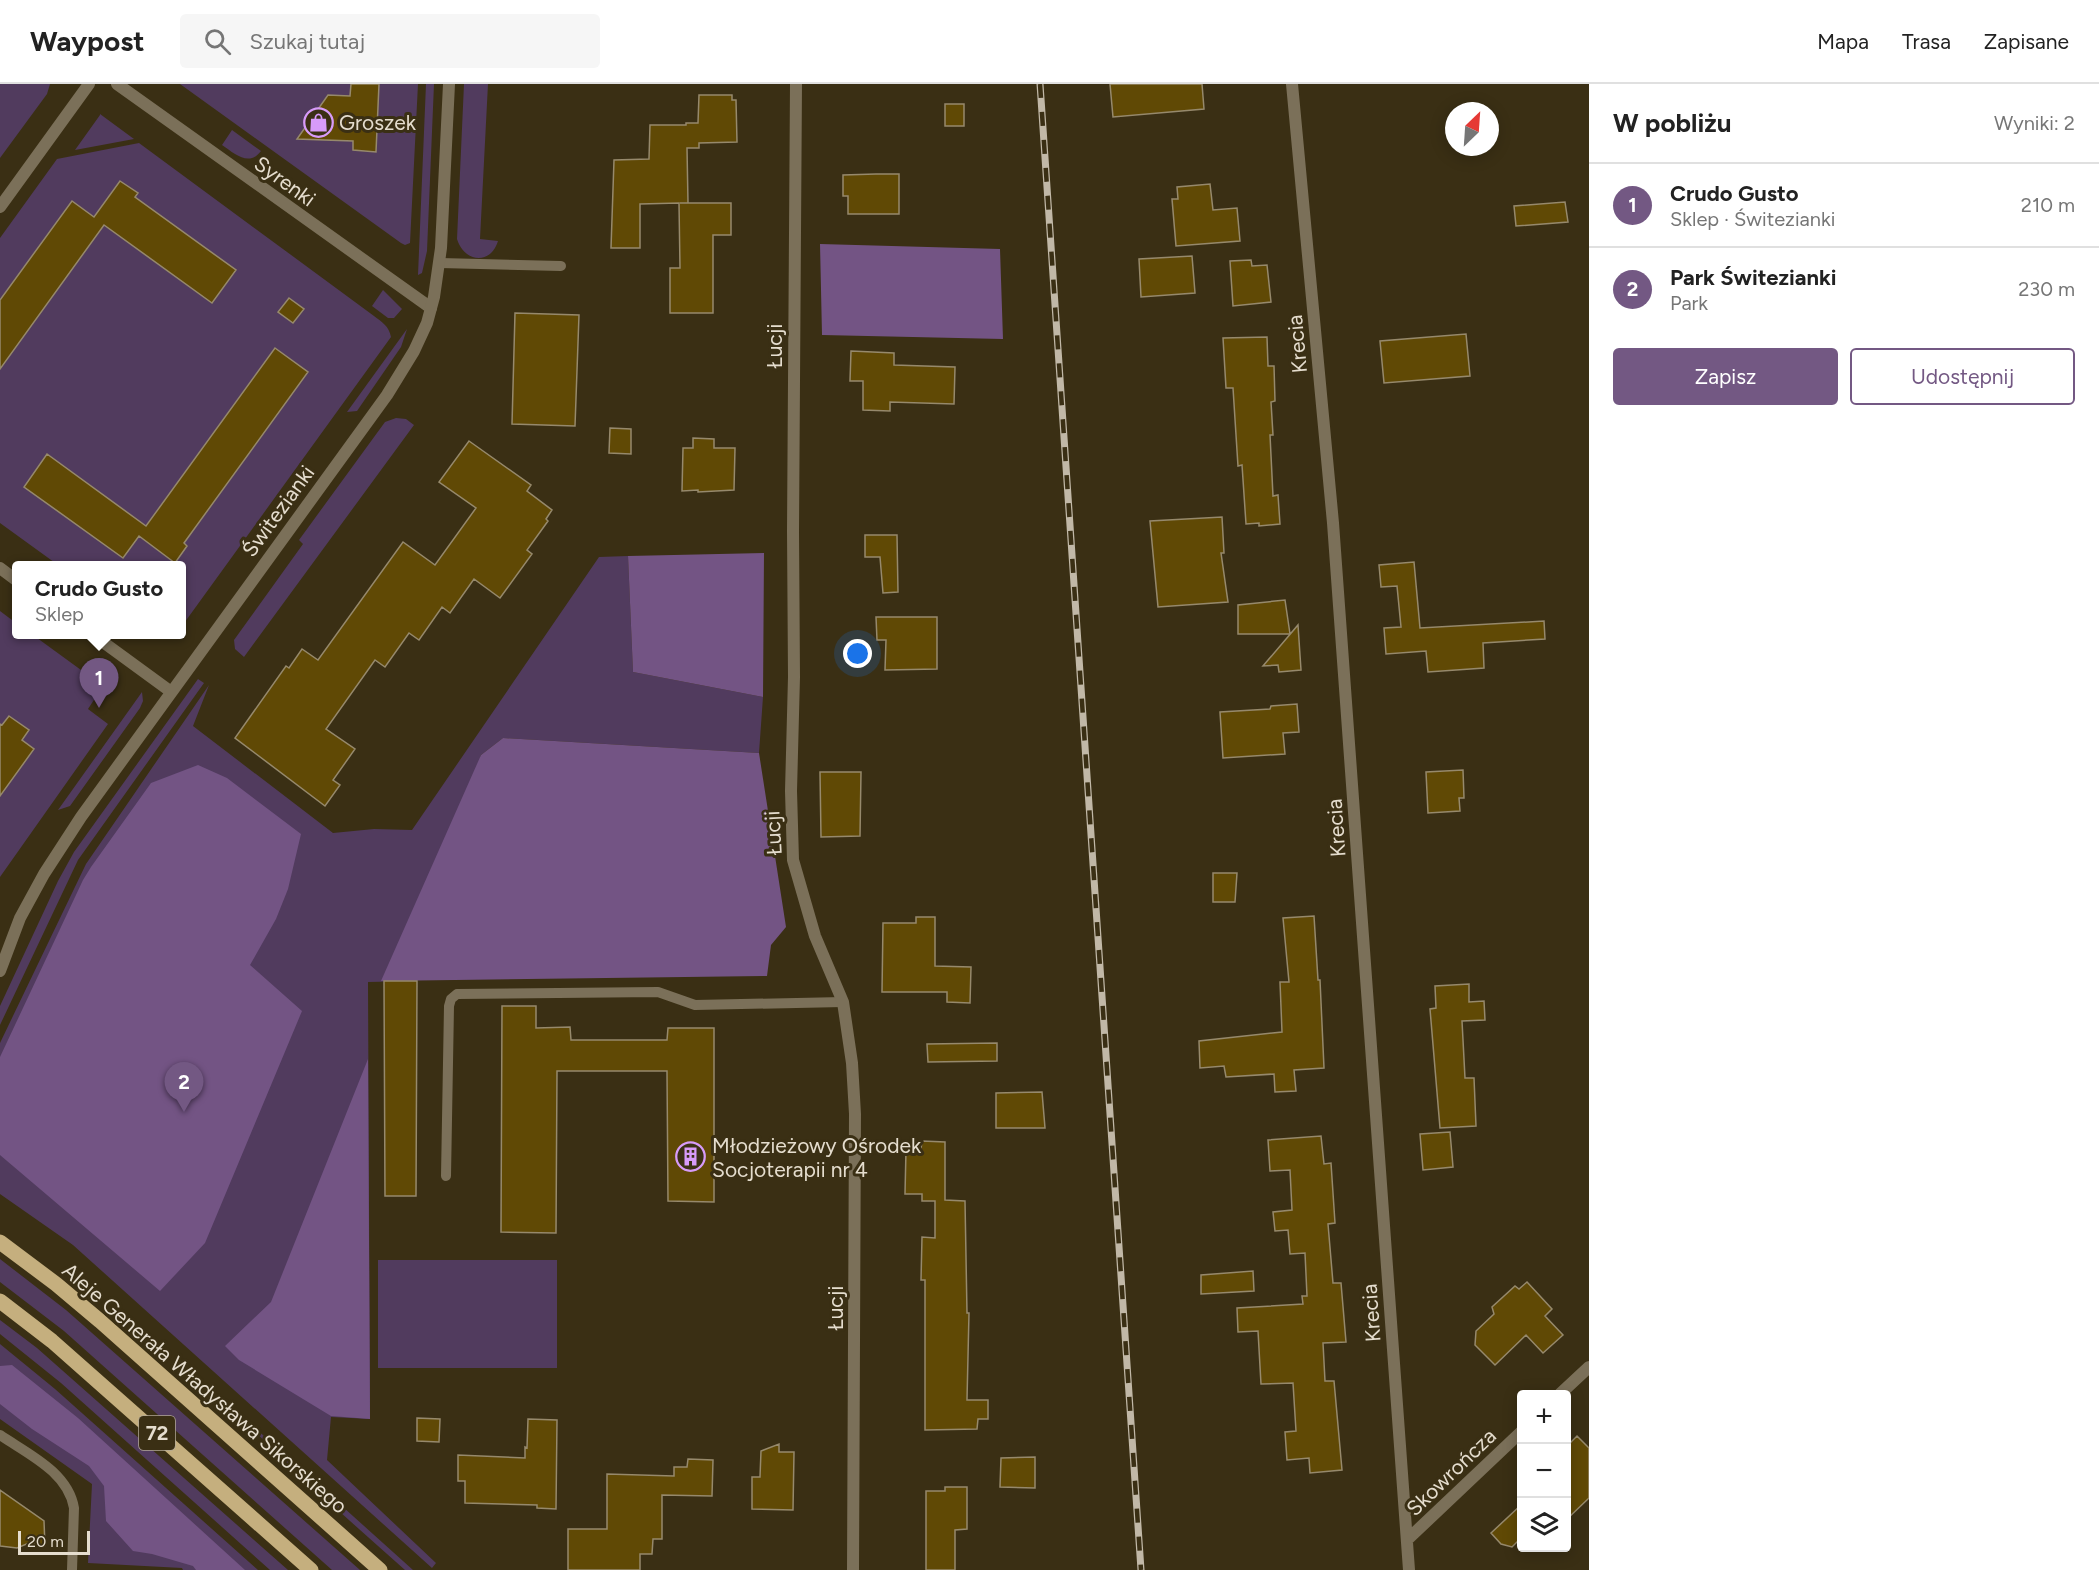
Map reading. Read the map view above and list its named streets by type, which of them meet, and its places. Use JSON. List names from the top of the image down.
{
  "streets": {
    "main road": ["Aleje Generała Władysława Sikorskiego", "72"],
    "street": [
      "Syrenki",
      "Krecia",
      "Łucji",
      "Świtezianki",
      "Skowrończa"
    ]
  },
  "crossings": [
    ["Syrenki", "Świtezianki"],
    ["Krecia", "Skowrończa"]
  ],
  "places": {
    "shop": ["Groszek"],
    "building": ["Młodzieżowy Ośrodek Socjoterapii nr 4"]
  },
  "scale_bar": "20 m",
  "north": "top right",
  "page": {
    "header": "Waypost",
    "search": "Szukaj tutaj",
    "nav": ["Mapa", "Trasa", "Zapisane"],
    "heading": ["W pobliżu", "Wyniki: 2"],
    "list": [
      {
        "mark": "1",
        "name": "Crudo Gusto",
        "note": "Sklep · Świtezianki",
        "value": "210 m"
      },
      {
        "mark": "2",
        "name": "Park Świtezianki",
        "note": "Park",
        "value": "230 m"
      }
    ],
    "buttons": ["Zapisz", "Udostępnij"],
    "popup": ["Crudo Gusto", "Sklep"],
    "pins": ["1", "2"],
    "map_buttons": ["+", "−"],
    "scale": "20 m"
  }
}
